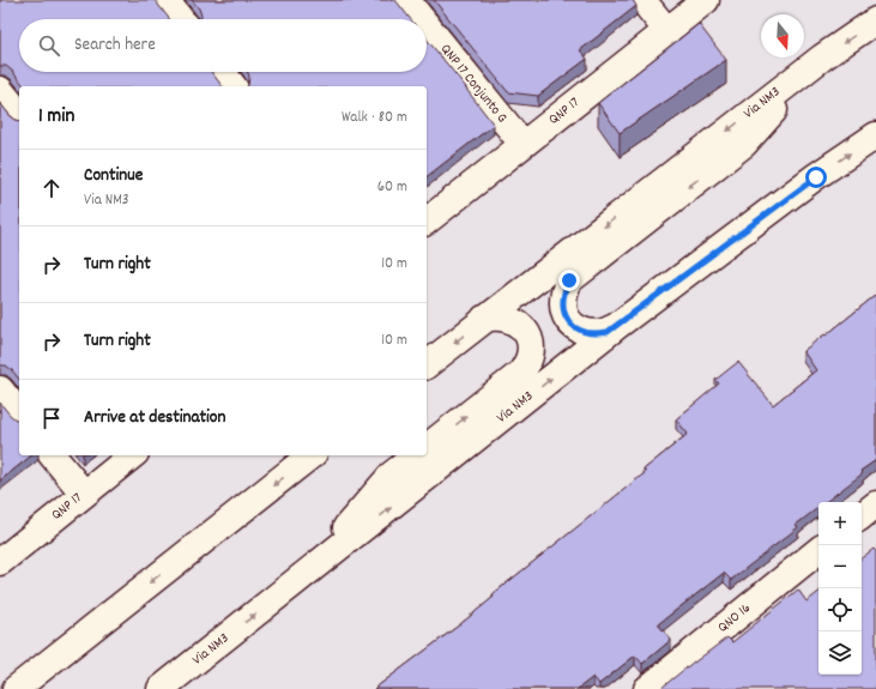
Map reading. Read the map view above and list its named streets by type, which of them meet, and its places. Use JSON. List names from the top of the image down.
{
  "streets": {
    "main road": [
      "QNP 17 Conjunto G",
      "Via NM3",
      "QNP 17",
      "QNO 16"
    ]
  },
  "crossings": [
    ["QNP 17 Conjunto G", "QNP 17"]
  ],
  "north": "bottom",
  "page": {
    "search": "Search here",
    "heading": ["1 min", "Walk · 80 m"],
    "list": [
      ["Continue", "Via NM3", "60 m"],
      ["Turn right", "10 m"],
      ["Turn right", "10 m"],
      "Arrive at destination"
    ],
    "map_buttons": ["+", "−"]
  }
}
